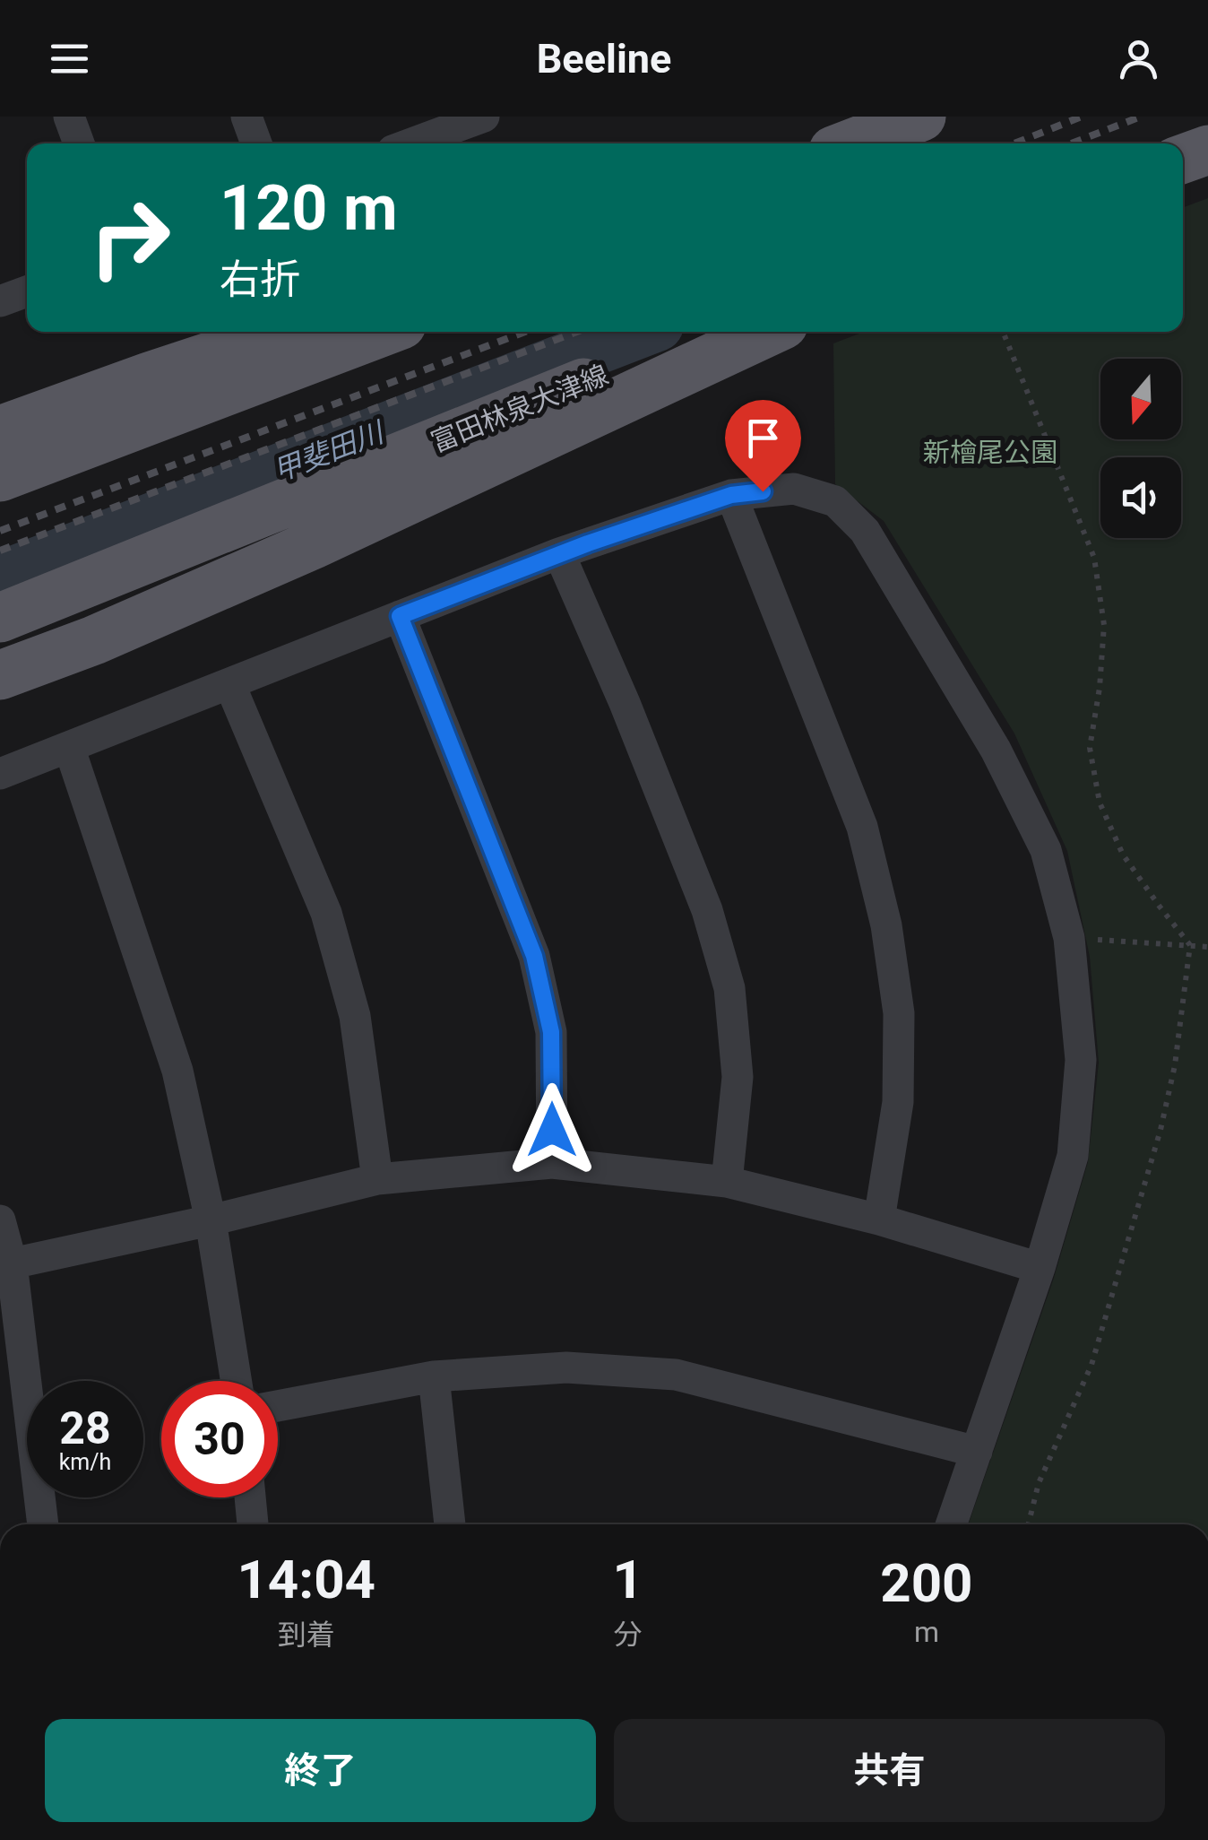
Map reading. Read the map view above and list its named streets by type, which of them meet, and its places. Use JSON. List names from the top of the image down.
{
  "streets": {
    "main road": ["富田林泉大津線"]
  },
  "water": ["甲斐田川"],
  "parks": ["新檜尾公園"],
  "north": "bottom",
  "page": {
    "header": "Beeline",
    "turn": ["120 m", "右折"],
    "speed": "28 km/h",
    "limit": "30",
    "eta": [
      "14:04",
      "到着",
      "1",
      "分",
      "200",
      "m"
    ],
    "buttons": ["終了", "共有"]
  }
}
